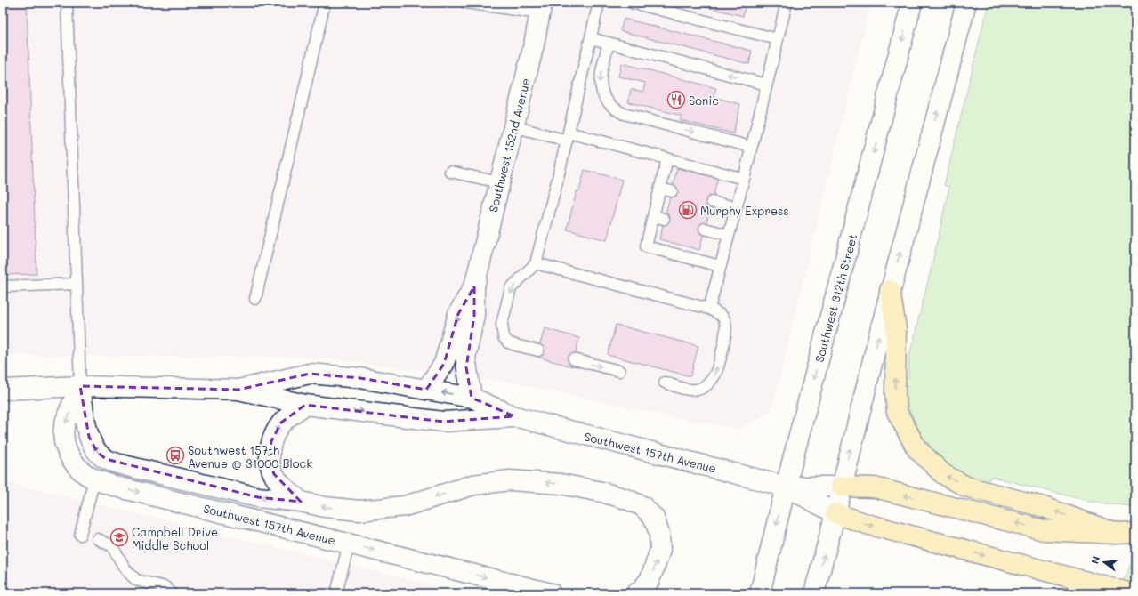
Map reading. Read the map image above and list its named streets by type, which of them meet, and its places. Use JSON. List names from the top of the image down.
{
  "streets": {
    "street": ["Southwest 152nd Avenue", "Southwest 312th Street", "Southwest 157th Avenue"]
  },
  "crossings": [
    ["Southwest 152nd Avenue", "Southwest 157th Avenue"],
    ["Southwest 312th Street", "Southwest 157th Avenue"]
  ],
  "places": {
    "restaurant": ["Sonic"],
    "fuel station": ["Murphy Express"],
    "bus stop": ["Southwest 157th Avenue @ 31000 Block"],
    "school or university": ["Campbell Drive Middle School"]
  },
  "north": "left"
}
